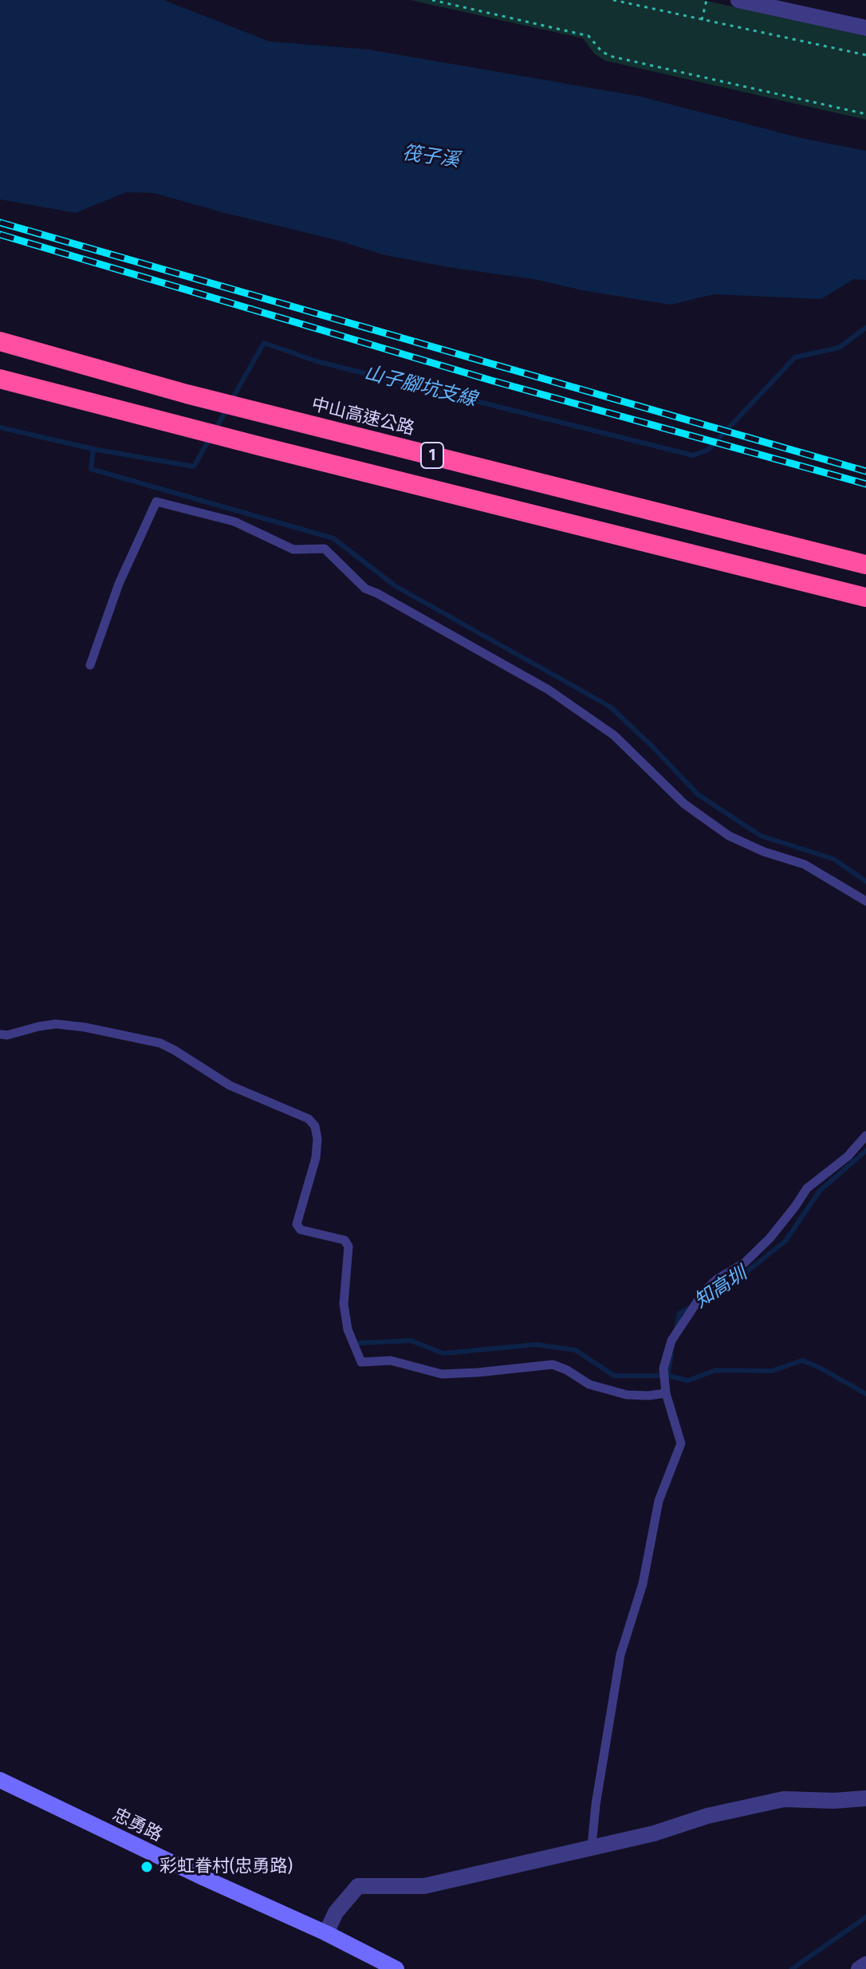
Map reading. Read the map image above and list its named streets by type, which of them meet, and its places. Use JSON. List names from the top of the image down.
{
  "streets": {
    "highway": ["中山高速公路", "1"],
    "main road": ["忠勇路"]
  },
  "water": ["筏子溪", "山子腳坑支線", "知高圳"],
  "places": ["彩虹眷村(忠勇路)"]
}
